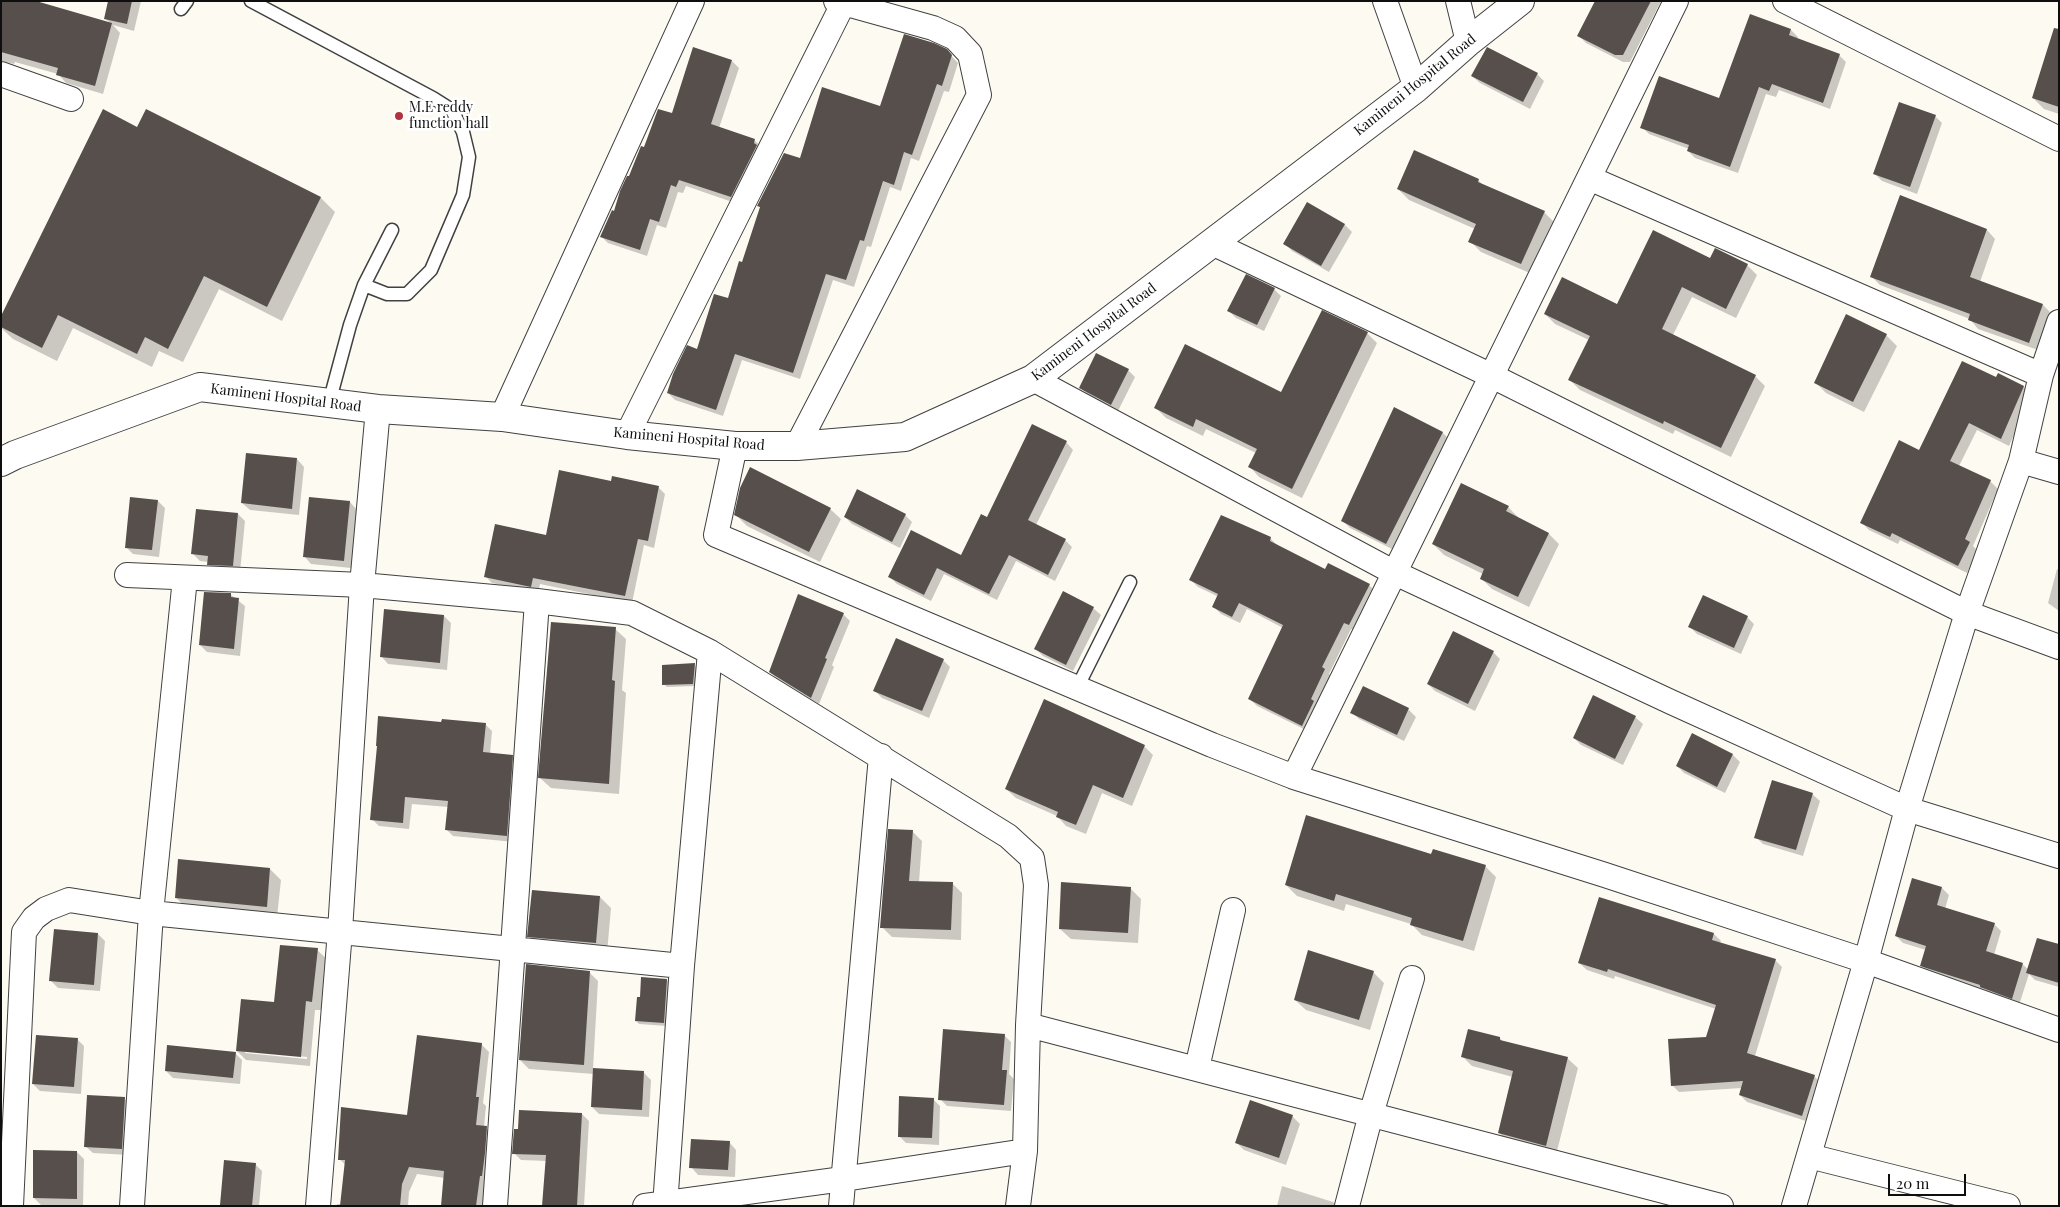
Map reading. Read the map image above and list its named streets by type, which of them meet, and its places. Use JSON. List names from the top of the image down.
{
  "streets": {
    "street": ["Kamineni Hospital Road"]
  },
  "places": ["M.E reddy function hall"],
  "scale_bar": "20 m"
}
